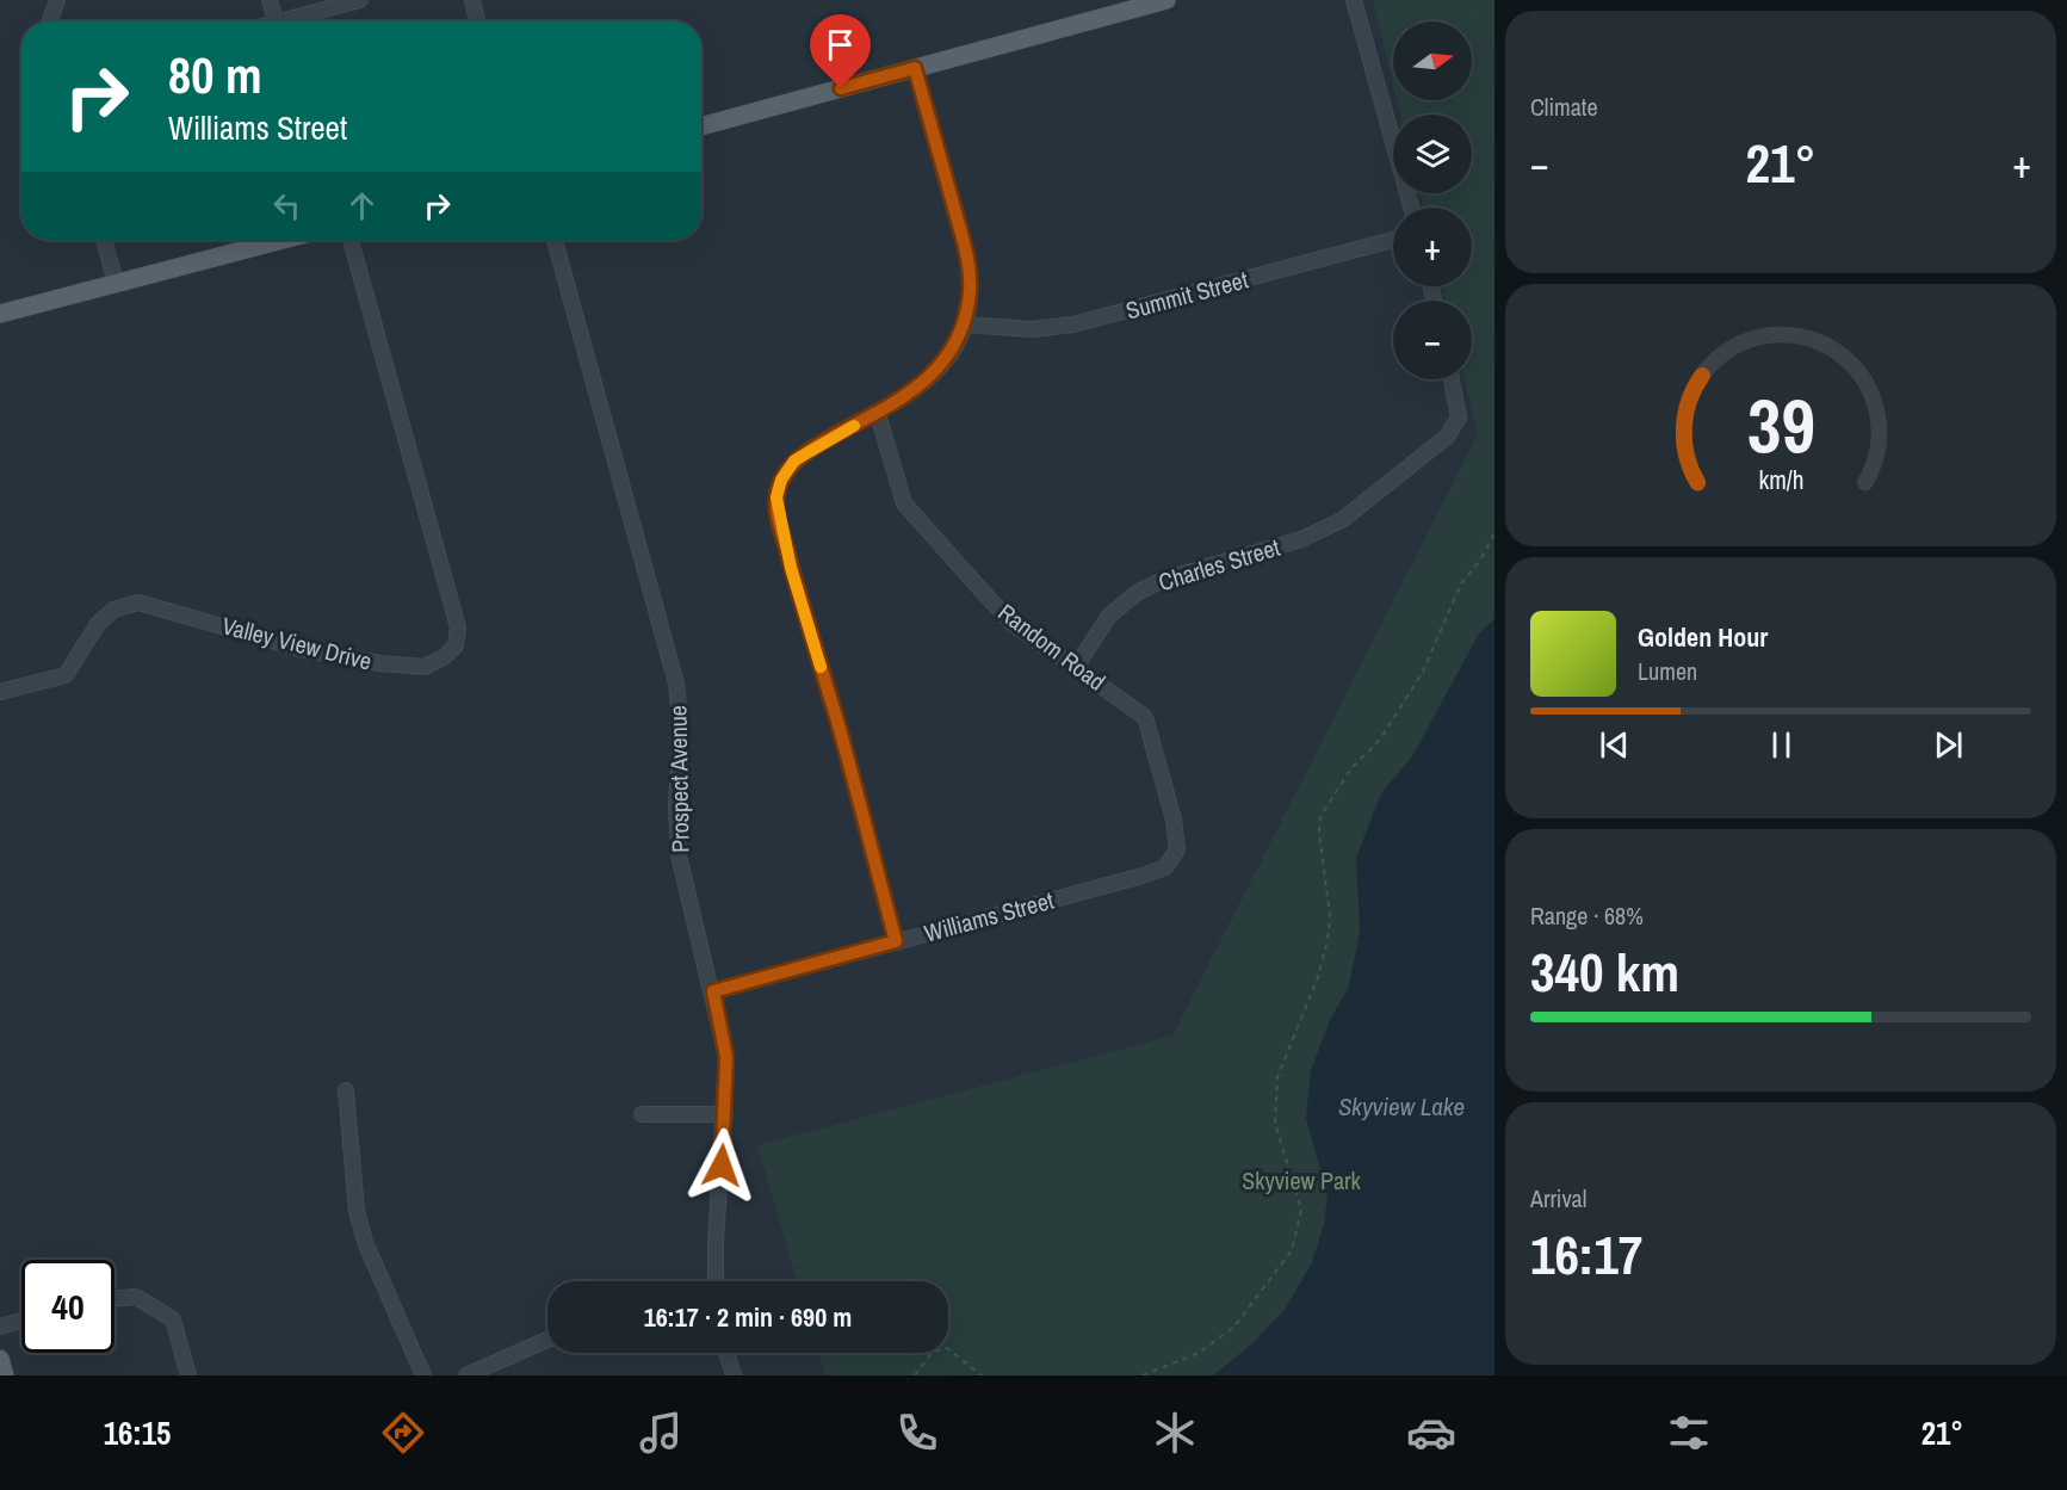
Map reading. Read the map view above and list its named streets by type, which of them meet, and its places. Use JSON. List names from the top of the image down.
{
  "streets": {
    "street": [
      "Summit Street",
      "Charles Street",
      "Valley View Drive",
      "Random Road",
      "Prospect Avenue",
      "Williams Street"
    ]
  },
  "crossings": [
    ["Charles Street", "Random Road"],
    ["Random Road", "Williams Street"],
    ["Prospect Avenue", "Williams Street"]
  ],
  "water": ["Skyview Lake"],
  "parks": ["Skyview Park"],
  "north": "right",
  "page": {
    "tile": [
      "Climate",
      ["Range · 68%", "340 km"],
      ["Arrival", "16:17"]
    ],
    "map_buttons": ["+", "−"],
    "turn": ["80 m", "Williams Street"],
    "heat": ["−", "21°", "+"],
    "song": ["Golden Hour", "Lumen"],
    "limit": "40",
    "trip": "16:17 · 2 min · 690 m",
    "tabs": ["16:15", "21°"],
    "gauge": ["39", "km/h"]
  }
}
